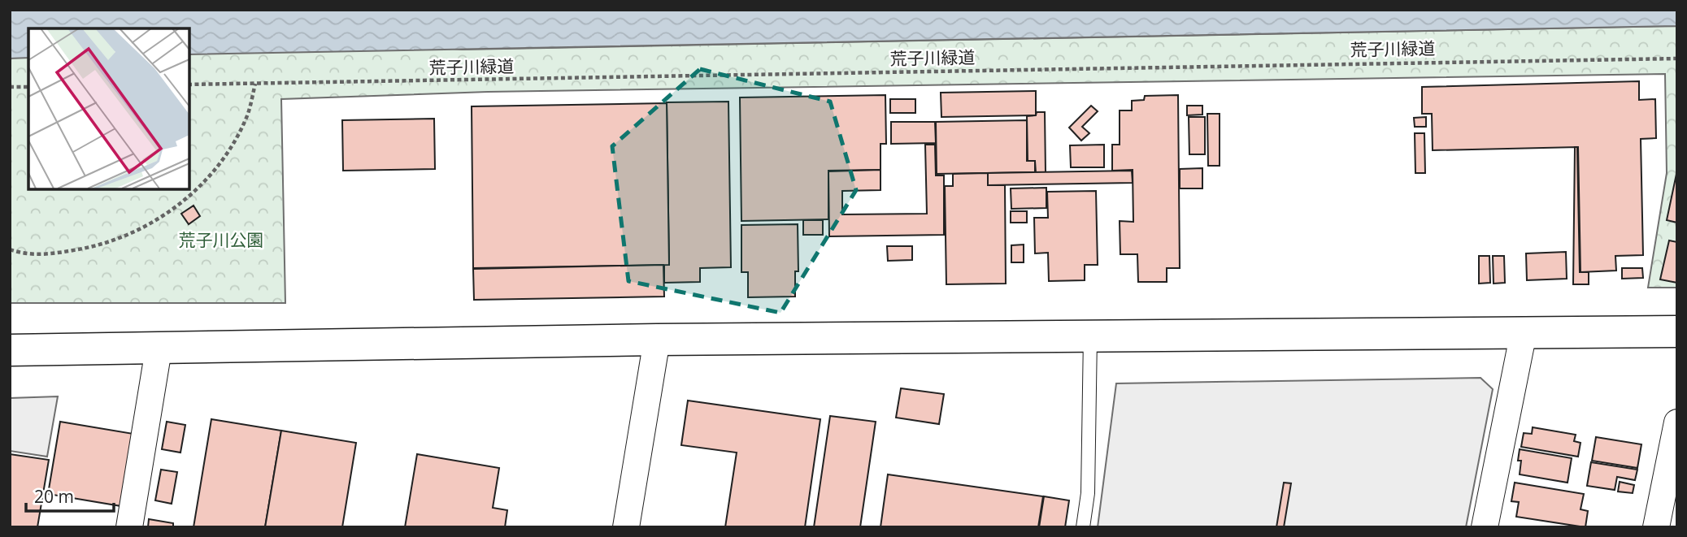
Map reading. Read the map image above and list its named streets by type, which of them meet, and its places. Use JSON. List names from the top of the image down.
{
  "streets": {
    "path": ["荒子川緑道"]
  },
  "parks": ["荒子川公園"],
  "scale_bar": "20 m"
}
